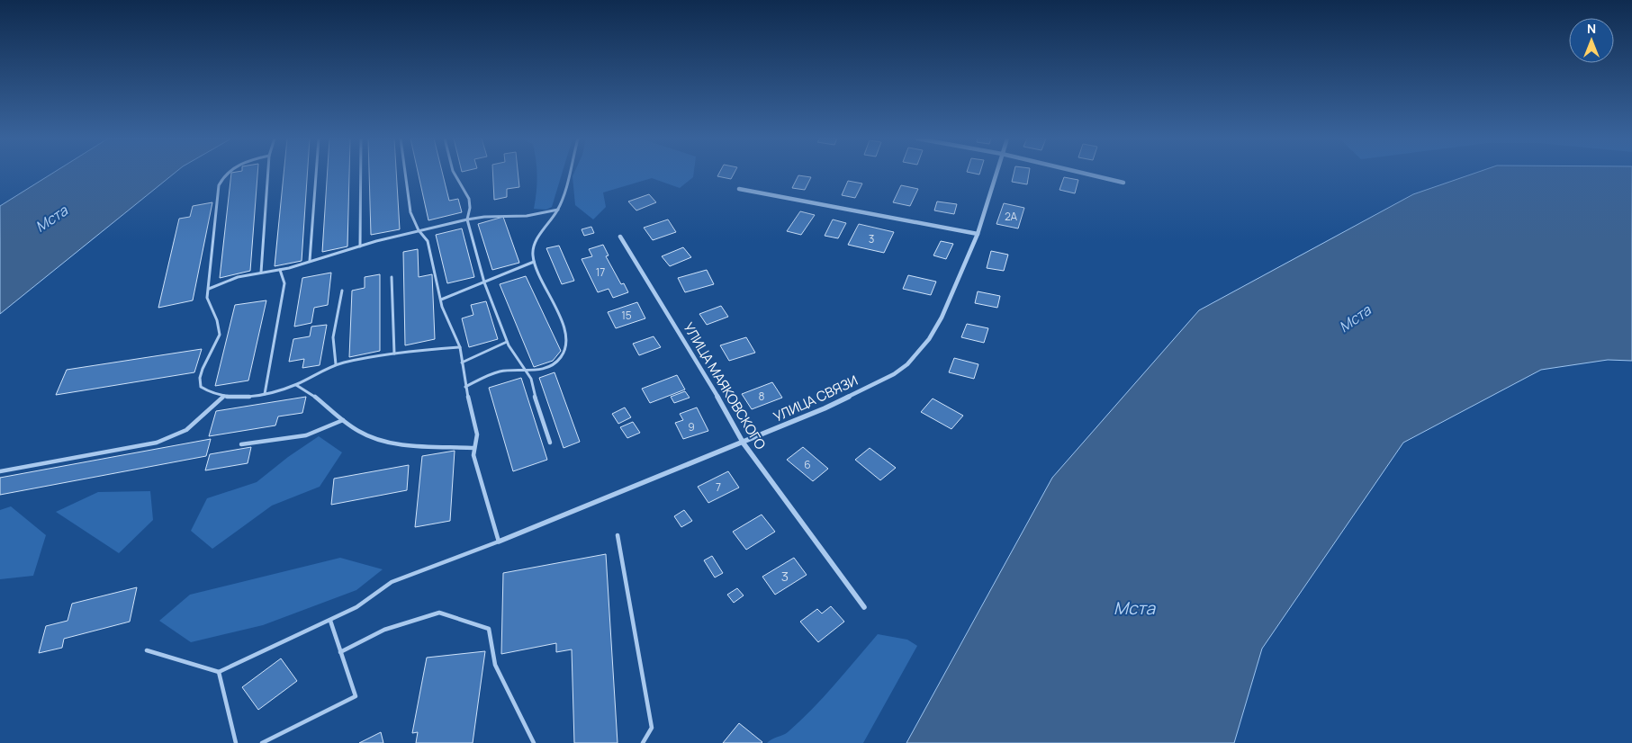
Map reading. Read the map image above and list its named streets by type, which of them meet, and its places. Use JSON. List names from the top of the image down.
{
  "streets": {
    "street": ["УЛИЦА МАЯКОВСКОГО", "УЛИЦА СВЯЗИ"]
  },
  "crossings": [
    ["УЛИЦА МАЯКОВСКОГО", "УЛИЦА СВЯЗИ"]
  ],
  "water": ["Мста"],
  "house_numbers": [
    "2А",
    "3",
    "17",
    "15",
    "8",
    "9",
    "6",
    "7",
    "3"
  ],
  "north": "top"
}
